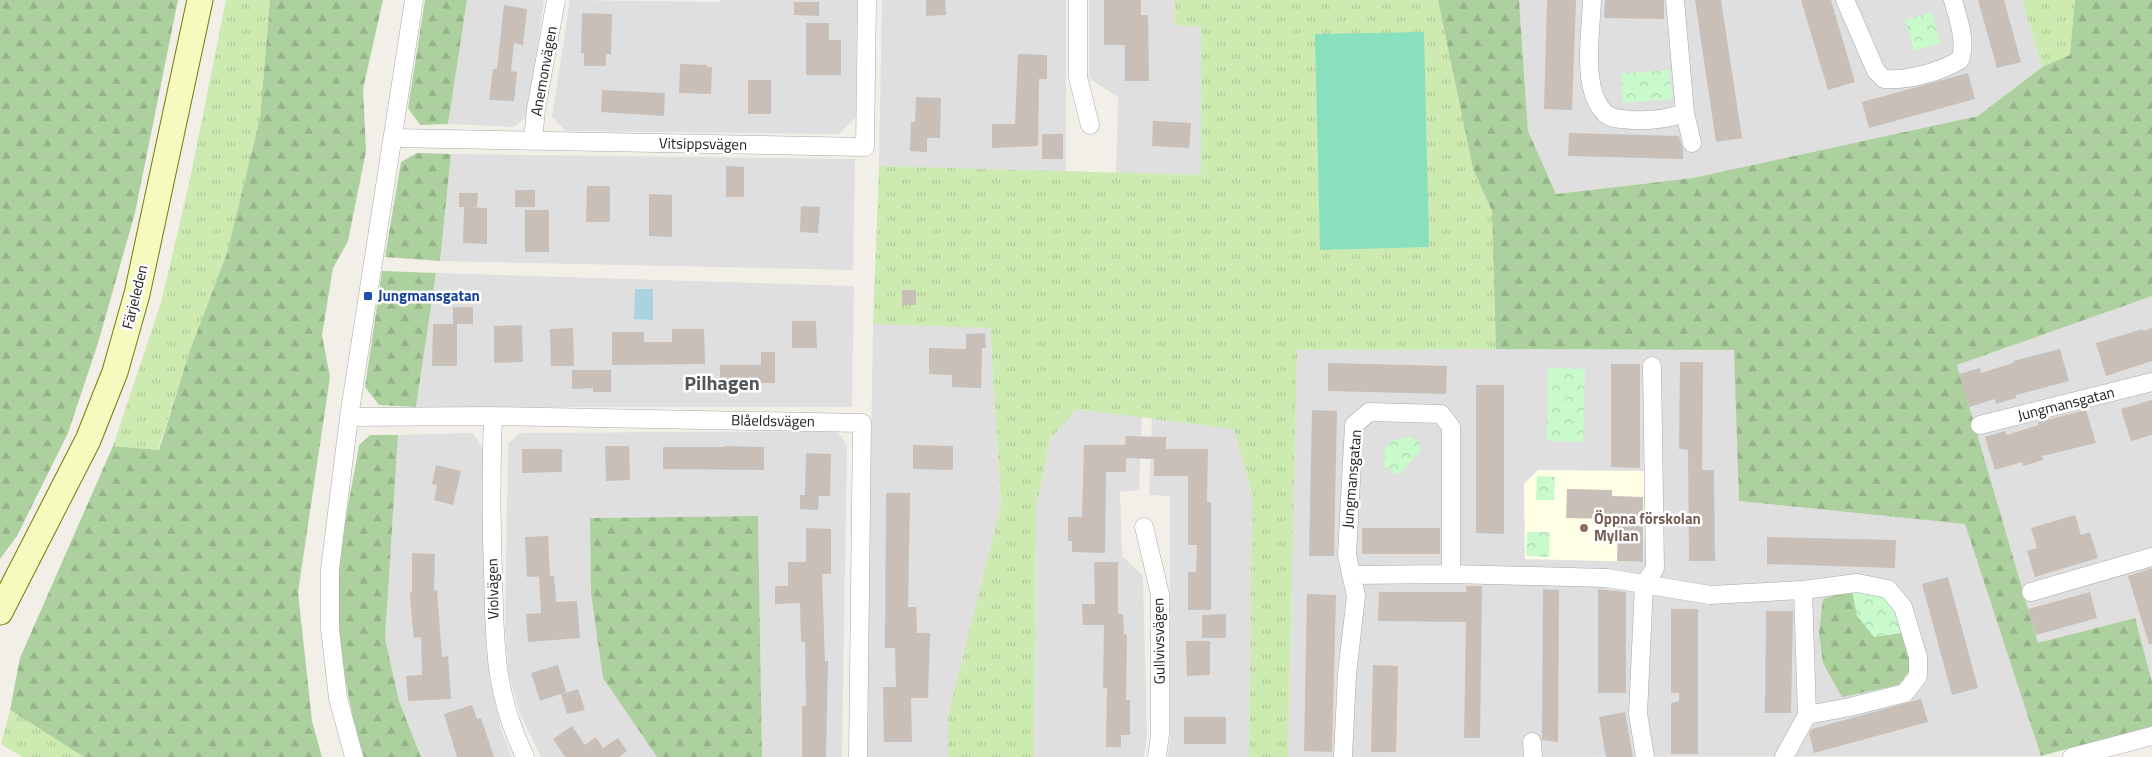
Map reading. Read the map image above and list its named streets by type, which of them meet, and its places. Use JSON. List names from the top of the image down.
{
  "streets": {
    "main road": ["Färjeleden"],
    "street": [
      "Anemonvägen",
      "Vitsippsvägen",
      "Jungmansgatan",
      "Blåeldsvägen",
      "Violvägen",
      "Gullvivsvägen"
    ]
  },
  "crossings": [
    ["Anemonvägen", "Vitsippsvägen"],
    ["Blåeldsvägen", "Violvägen"]
  ],
  "districts": ["Pilhagen"],
  "places": {
    "transit": ["Jungmansgatan"],
    "other": ["Öppna förskolan Myllan"]
  }
}
